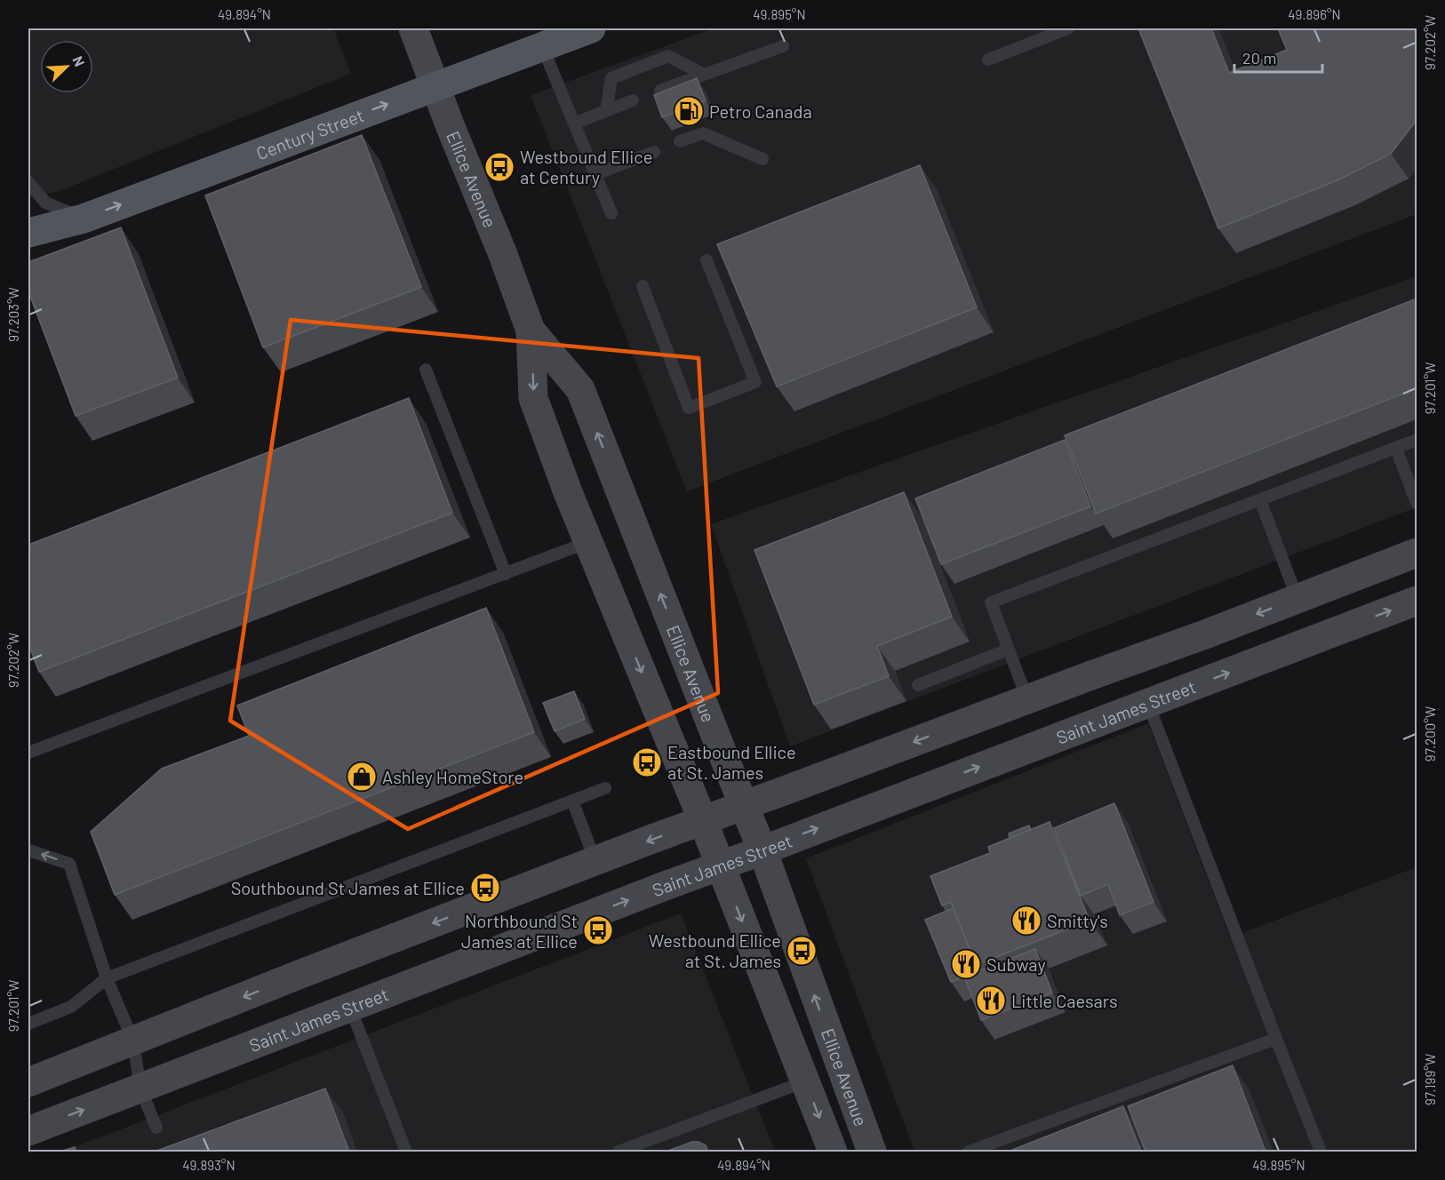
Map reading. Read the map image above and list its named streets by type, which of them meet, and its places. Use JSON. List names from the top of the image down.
{
  "streets": {
    "main road": ["Century Street", "Ellice Avenue", "Saint James Street"]
  },
  "crossings": [
    ["Century Street", "Ellice Avenue"],
    ["Ellice Avenue", "Saint James Street"]
  ],
  "one_way": ["Century Street"],
  "places": {
    "fuel station": ["Petro Canada"],
    "bus stop": [
      "Westbound Ellice at Century",
      "Eastbound Ellice at St. James",
      "Southbound St James at Ellice",
      "Northbound St James at Ellice",
      "Westbound Ellice at St. James"
    ],
    "shop": ["Ashley HomeStore"],
    "restaurant": ["Smitty's", "Subway", "Little Caesars"]
  },
  "scale_bar": "20 m",
  "north": "top right",
  "coordinates": [
    "49.894°N",
    "49.895°N",
    "49.896°N",
    "97.202°W",
    "97.203°W",
    "97.201°W",
    "97.200°W",
    "97.199°W",
    "49.893°N"
  ]
}
